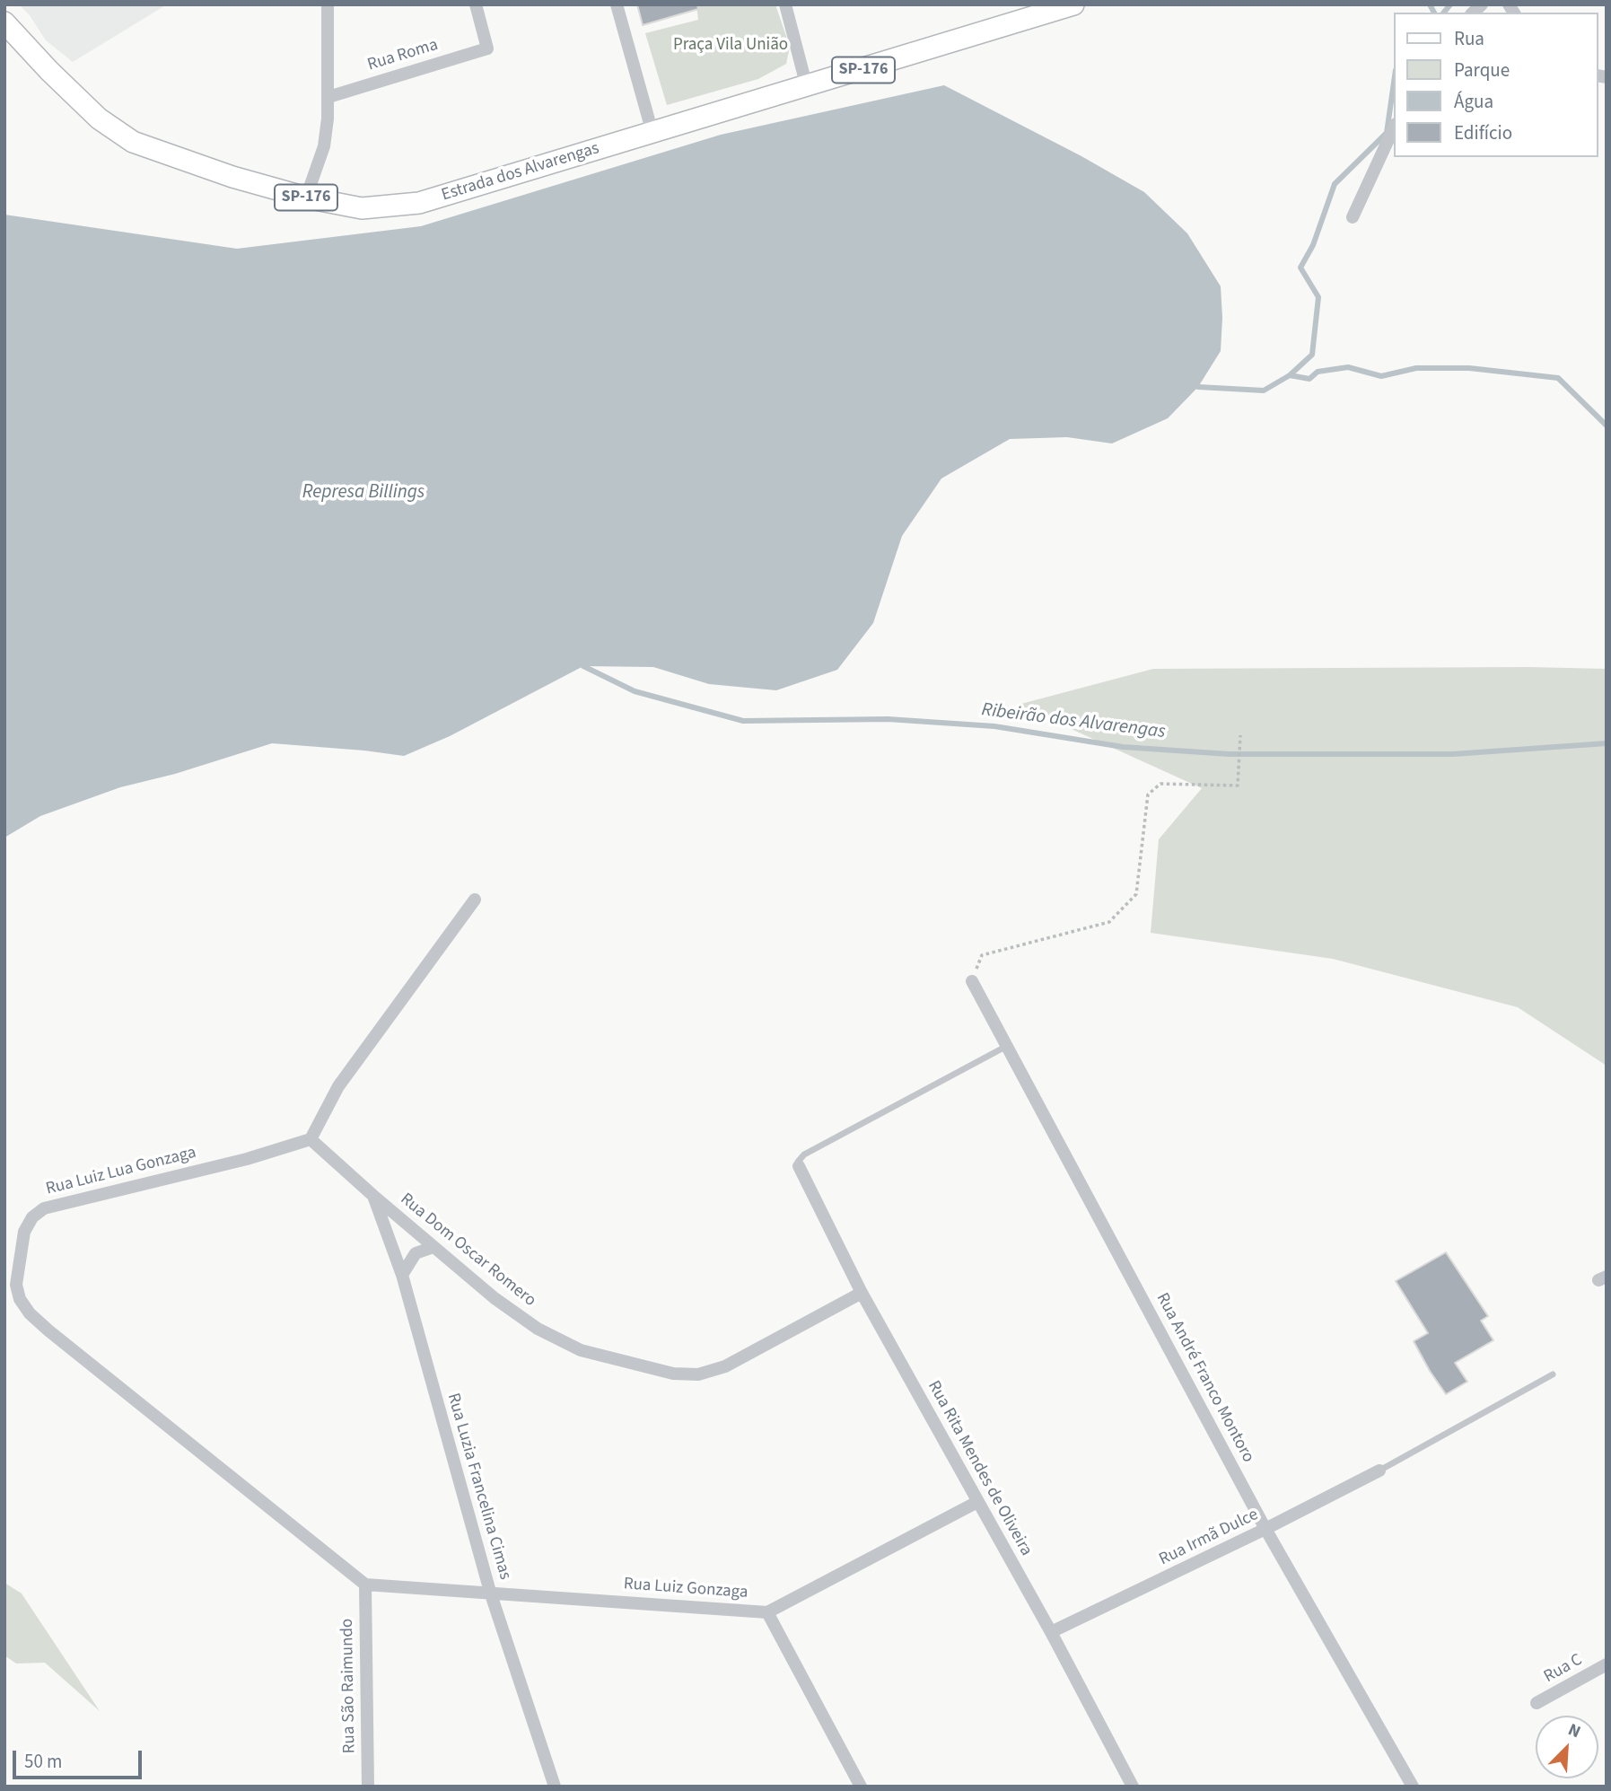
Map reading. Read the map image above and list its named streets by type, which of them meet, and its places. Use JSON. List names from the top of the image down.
{
  "streets": {
    "main road": ["SP-176", "Estrada dos Alvarengas"],
    "street": [
      "Rua Roma",
      "Rua Luiz Lua Gonzaga",
      "Rua Dom Oscar Romero",
      "Rua André Franco Montoro",
      "Rua Rita Mendes de Oliveira",
      "Rua Luzia Francelina Cimas",
      "Rua Irmã Dulce",
      "Rua Luiz Gonzaga",
      "Rua C",
      "Rua São Raimundo"
    ]
  },
  "crossings": [
    ["Rua Luiz Lua Gonzaga", "Rua Dom Oscar Romero"],
    ["Rua Luiz Lua Gonzaga", "Rua Luiz Gonzaga"],
    ["Rua Luiz Lua Gonzaga", "Rua São Raimundo"],
    ["Rua Dom Oscar Romero", "Rua Rita Mendes de Oliveira"],
    ["Rua Dom Oscar Romero", "Rua Luzia Francelina Cimas"],
    ["Rua André Franco Montoro", "Rua Irmã Dulce"],
    ["Rua Rita Mendes de Oliveira", "Rua Irmã Dulce"],
    ["Rua Rita Mendes de Oliveira", "Rua Luiz Gonzaga"],
    ["Rua Luzia Francelina Cimas", "Rua Luiz Gonzaga"],
    ["Rua Luiz Gonzaga", "Rua São Raimundo"]
  ],
  "water": ["Represa Billings", "Ribeirão dos Alvarengas"],
  "parks": ["Praça Vila União"],
  "legend": [
    "Rua",
    "Parque",
    "Água",
    "Edifício"
  ],
  "scale_bar": "50 m",
  "north": "top right"
}
